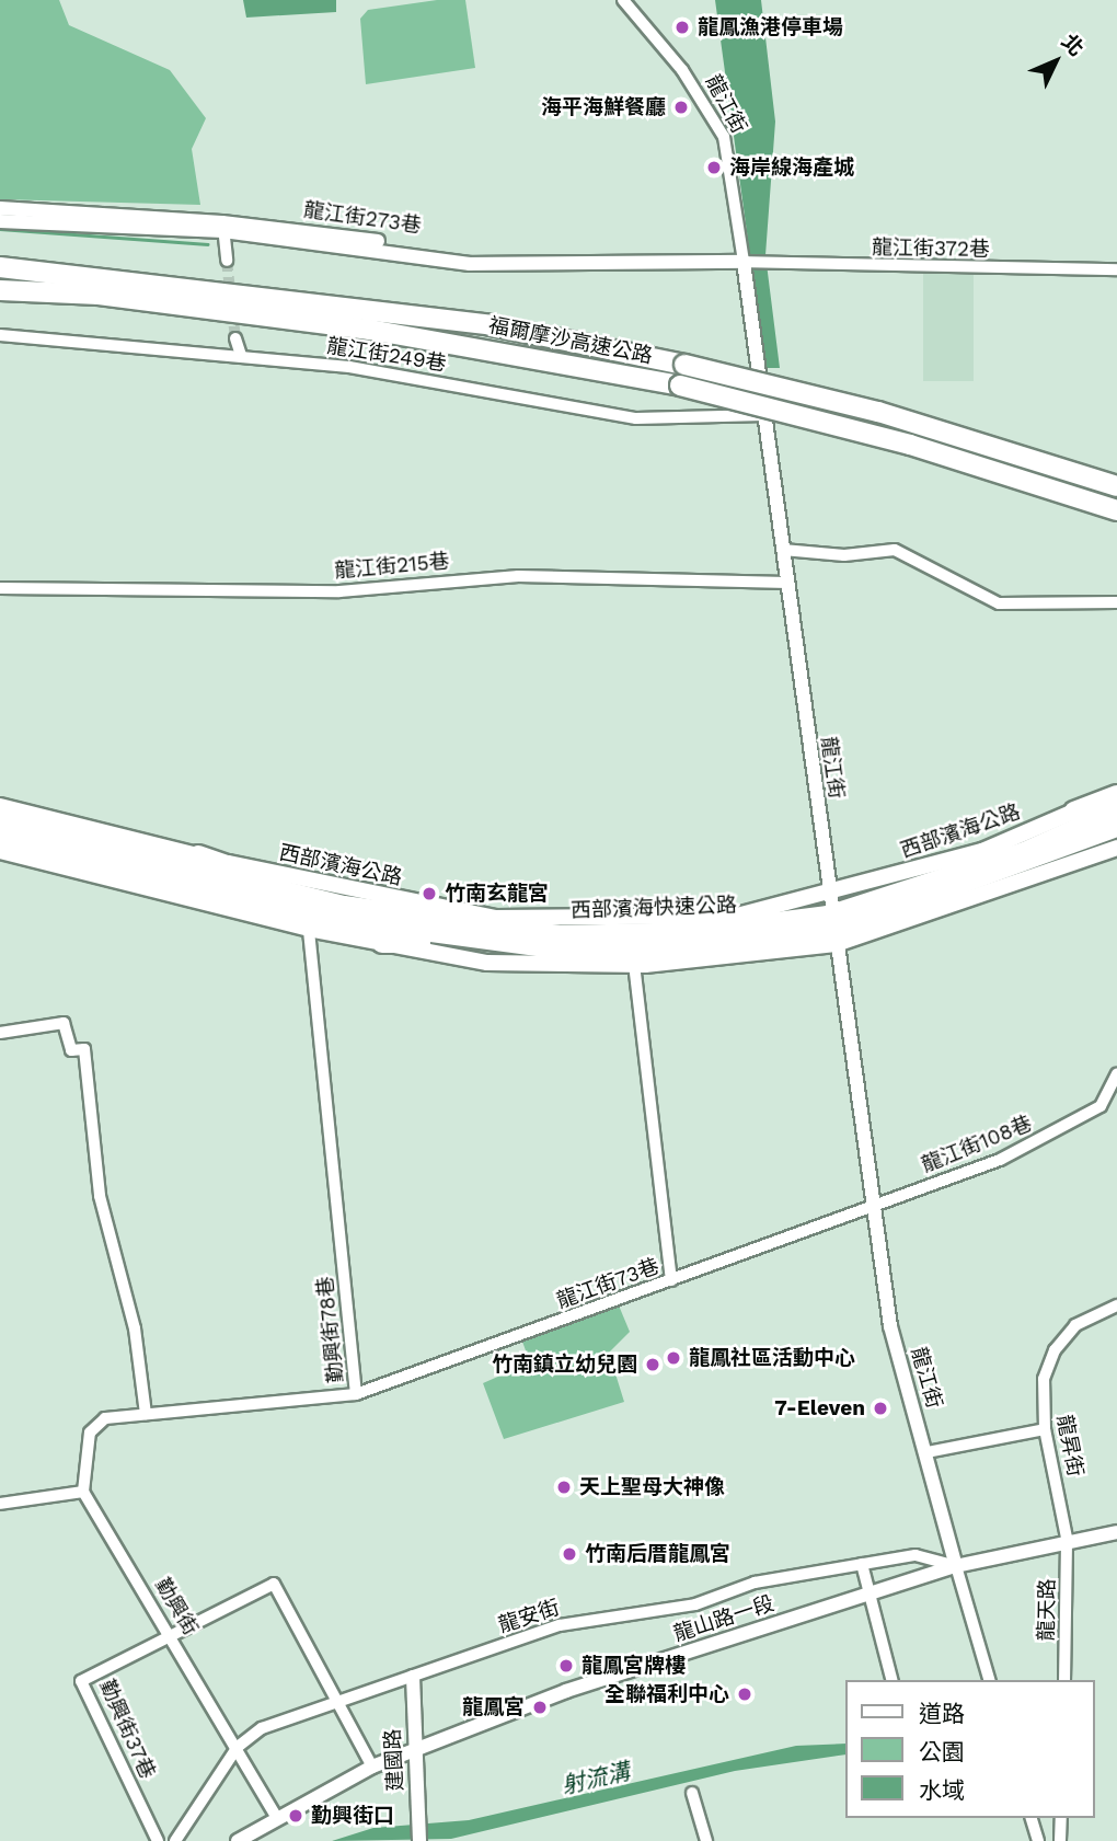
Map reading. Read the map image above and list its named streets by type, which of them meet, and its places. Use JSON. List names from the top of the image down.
{
  "streets": {
    "highway": ["福爾摩沙高速公路", "西部濱海快速公路"],
    "main road": ["西部濱海公路"],
    "street": [
      "龍江街",
      "龍江街273巷",
      "龍江街372巷",
      "龍江街249巷",
      "龍江街215巷",
      "龍江街108巷",
      "龍江街73巷",
      "勤興街78巷",
      "龍昇街",
      "勤興街",
      "龍天路",
      "龍安街",
      "龍山路一段",
      "勤興街37巷",
      "建國路"
    ]
  },
  "crossings": [
    ["龍江街", "龍江街273巷"],
    ["龍江街", "龍江街372巷"],
    ["龍江街", "龍江街249巷"],
    ["龍江街", "龍江街215巷"],
    ["龍江街", "西部濱海公路"],
    ["龍江街", "西部濱海快速公路"],
    ["龍江街", "龍江街108巷"],
    ["龍江街", "龍江街73巷"],
    ["龍江街", "龍安街"],
    ["龍江街", "龍山路一段"],
    ["龍江街273巷", "龍江街372巷"],
    ["西部濱海公路", "西部濱海快速公路"],
    ["西部濱海公路", "勤興街78巷"],
    ["龍江街108巷", "龍江街73巷"],
    ["龍江街73巷", "勤興街78巷"],
    ["勤興街78巷", "勤興街"],
    ["龍昇街", "龍天路"],
    ["龍昇街", "龍山路一段"],
    ["勤興街", "龍安街"],
    ["勤興街", "龍山路一段"],
    ["勤興街", "勤興街37巷"],
    ["龍天路", "龍山路一段"],
    ["龍安街", "龍山路一段"],
    ["龍安街", "建國路"],
    ["龍山路一段", "建國路"]
  ],
  "water": ["射流溝"],
  "places": [
    "龍鳳漁港停車場",
    "海平海鮮餐廳",
    "海岸線海產城",
    "竹南玄龍宮",
    "龍鳳社區活動中心",
    "竹南鎮立幼兒園",
    "7-Eleven",
    "天上聖母大神像",
    "竹南后厝龍鳳宮",
    "龍鳳宮牌樓",
    "全聯福利中心",
    "龍鳳宮",
    "勤興街口"
  ],
  "legend": ["道路", "公園", "水域"],
  "north": "top right"
}
